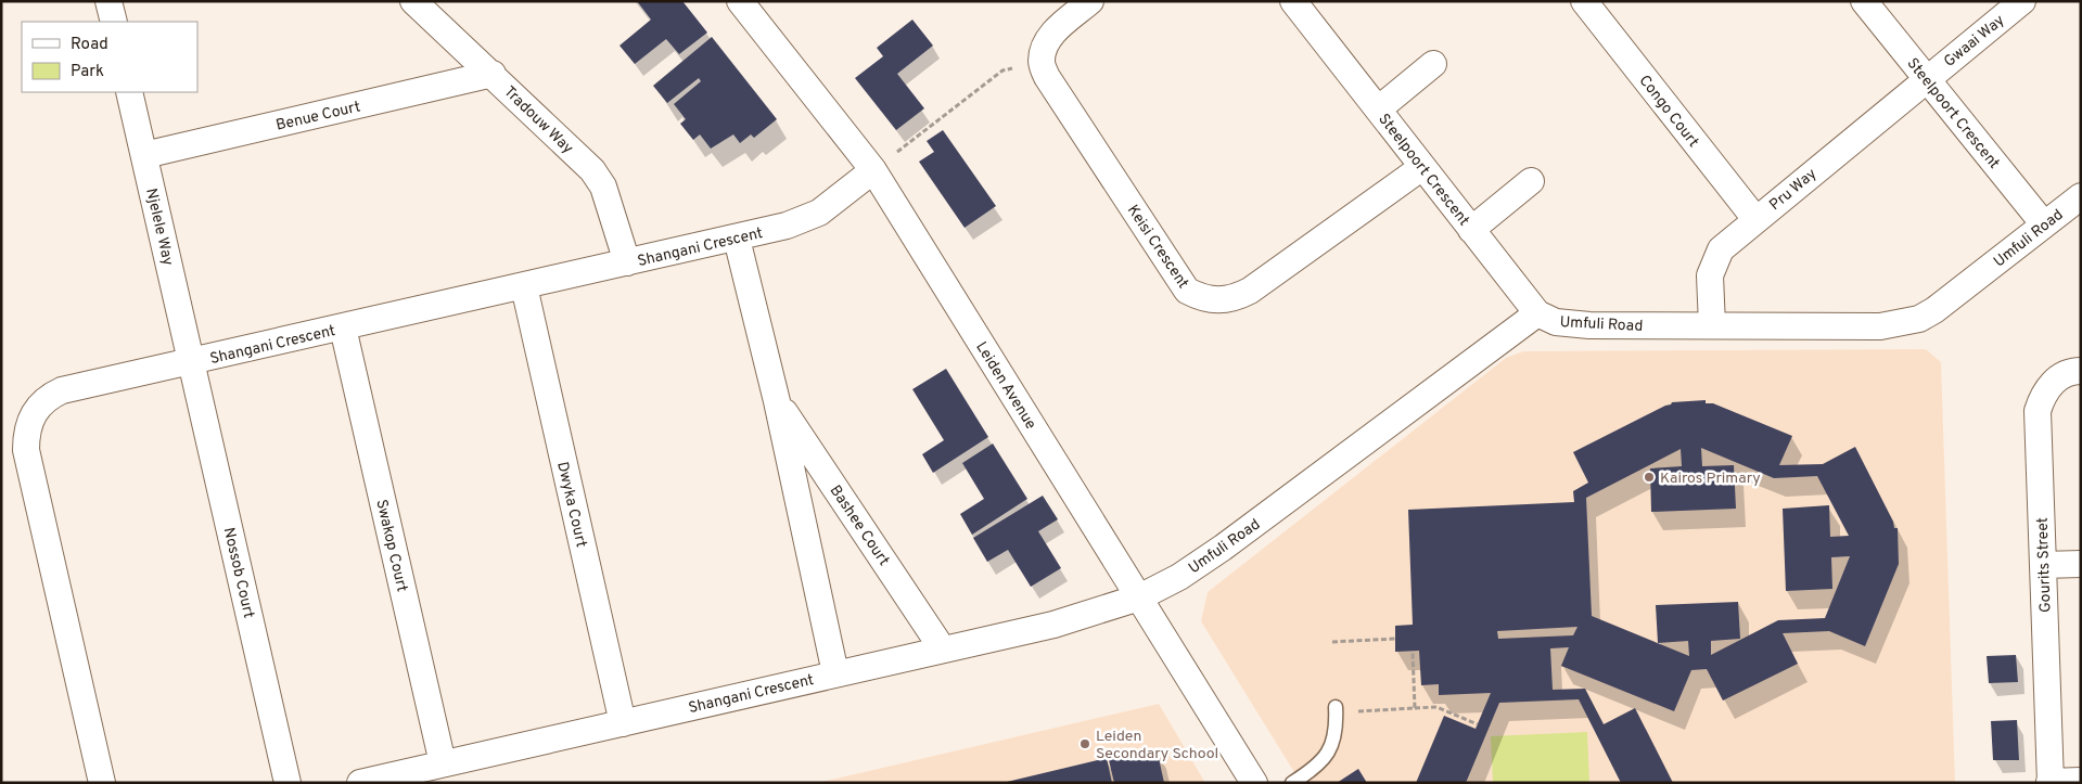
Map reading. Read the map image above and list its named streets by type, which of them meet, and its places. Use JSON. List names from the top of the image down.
{
  "streets": {
    "street": [
      "Gwaai Way",
      "Congo Court",
      "Steelpoort Crescent",
      "Benue Court",
      "Tradouw Way",
      "Pru Way",
      "Njelele Way",
      "Umfuli Road",
      "Shangani Crescent",
      "Keisi Crescent",
      "Leiden Avenue",
      "Dwyka Court",
      "Bashee Court",
      "Swakop Court",
      "Gourits Street",
      "Nossob Court"
    ]
  },
  "crossings": [
    ["Gwaai Way", "Steelpoort Crescent"],
    ["Gwaai Way", "Pru Way"],
    ["Congo Court", "Pru Way"],
    ["Steelpoort Crescent", "Pru Way"],
    ["Steelpoort Crescent", "Umfuli Road"],
    ["Steelpoort Crescent", "Keisi Crescent"],
    ["Benue Court", "Tradouw Way"],
    ["Benue Court", "Njelele Way"],
    ["Tradouw Way", "Shangani Crescent"],
    ["Pru Way", "Umfuli Road"],
    ["Njelele Way", "Shangani Crescent"],
    ["Njelele Way", "Nossob Court"],
    ["Umfuli Road", "Shangani Crescent"],
    ["Umfuli Road", "Leiden Avenue"],
    ["Shangani Crescent", "Leiden Avenue"],
    ["Shangani Crescent", "Dwyka Court"],
    ["Shangani Crescent", "Bashee Court"],
    ["Shangani Crescent", "Swakop Court"],
    ["Shangani Crescent", "Nossob Court"]
  ],
  "places": ["Kairos Primary", "Leiden Secondary School"],
  "legend": ["Road", "Park"]
}
